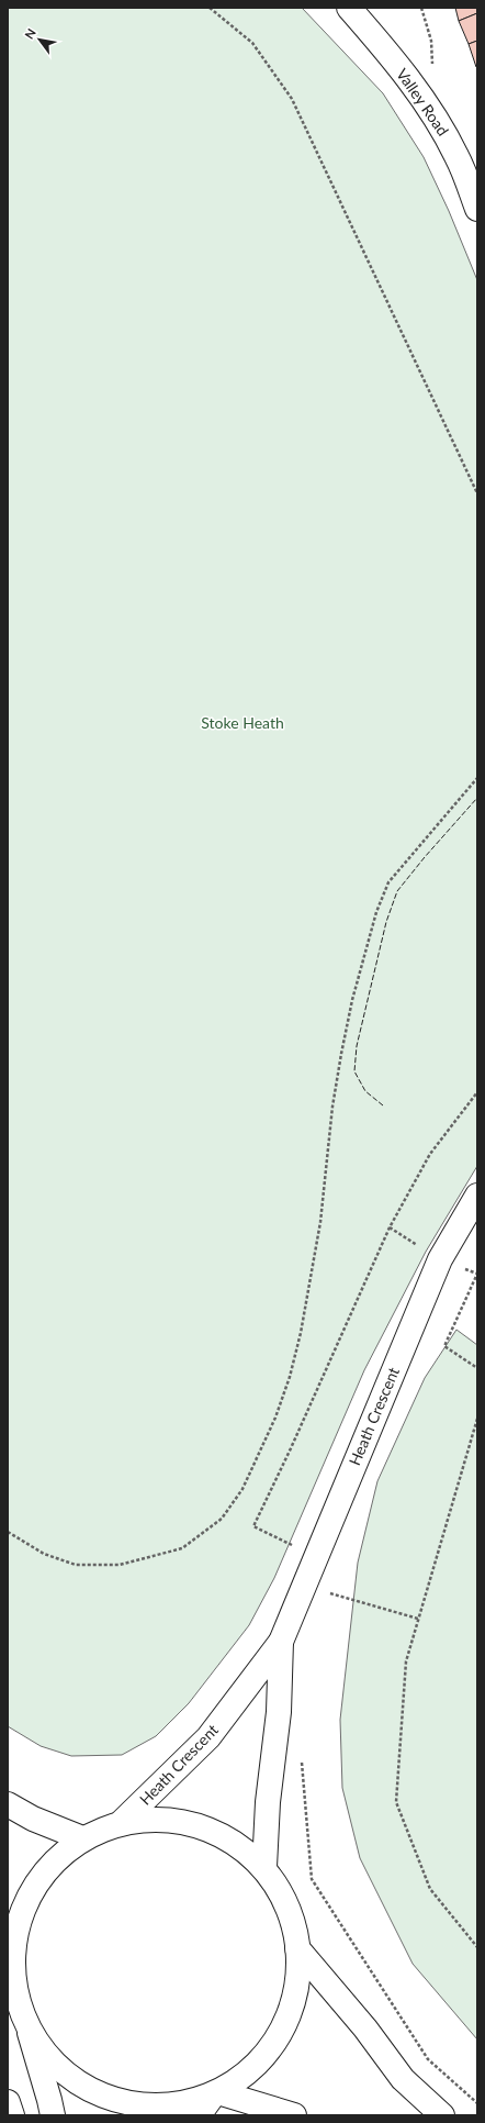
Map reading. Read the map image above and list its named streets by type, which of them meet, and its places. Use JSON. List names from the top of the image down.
{
  "streets": {
    "main road": ["Valley Road", "Heath Crescent"]
  },
  "parks": ["Stoke Heath"],
  "north": "top left"
}
